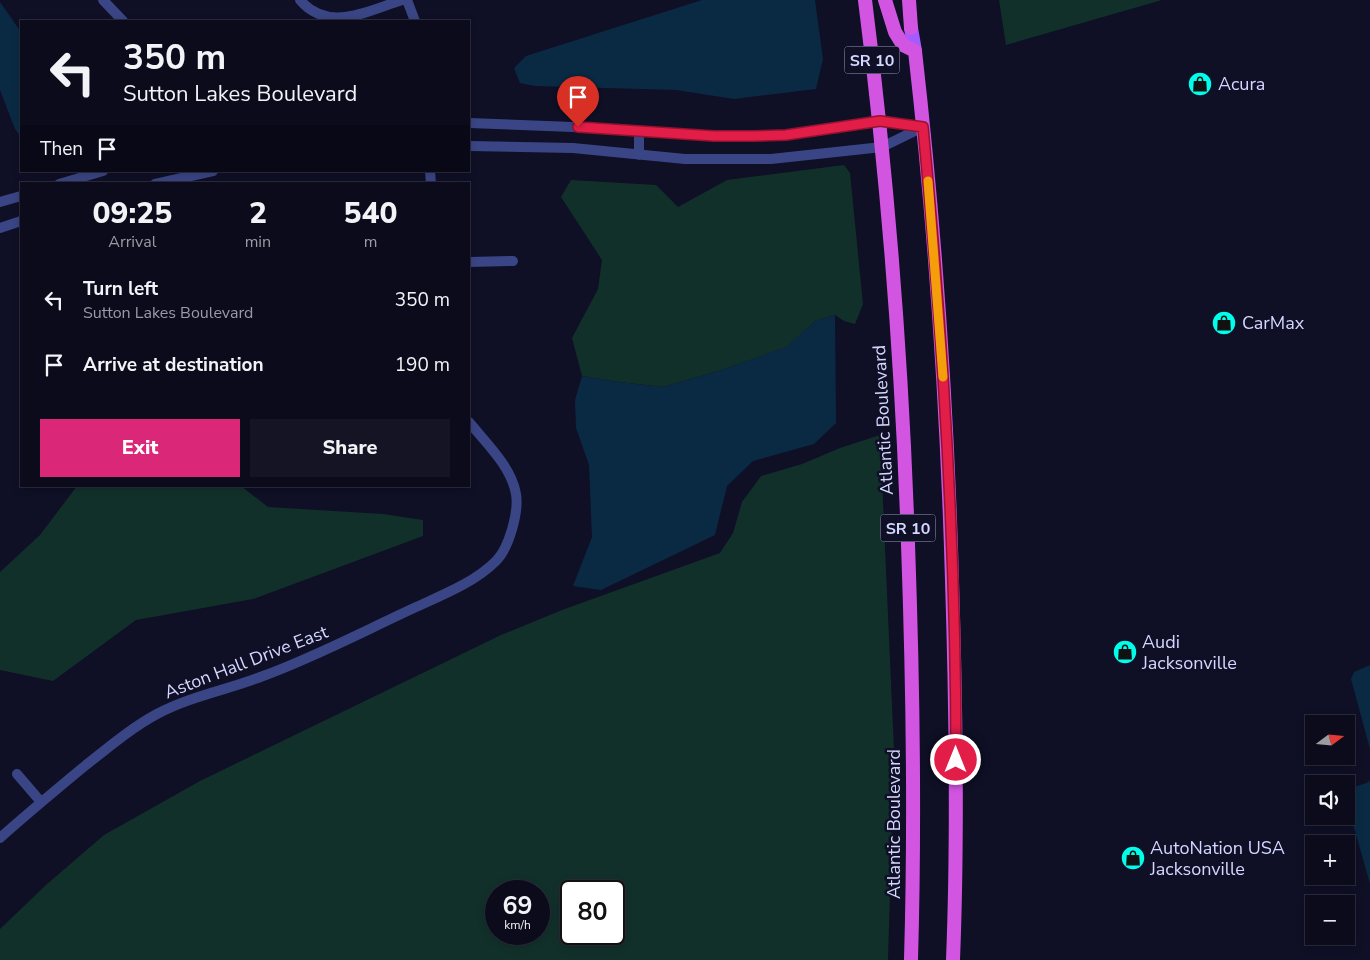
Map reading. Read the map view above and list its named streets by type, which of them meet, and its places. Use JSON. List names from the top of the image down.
{
  "streets": {
    "highway": ["SR 10", "Atlantic Boulevard"],
    "street": ["Aston Hall Drive East"]
  },
  "places": {
    "shop": [
      "Acura",
      "CarMax",
      "Audi Jacksonville",
      "AutoNation USA Jacksonville"
    ]
  },
  "north": "right",
  "page": {
    "turn": ["350 m", "Sutton Lakes Boulevard"],
    "then": "Then",
    "eta": [
      "09:25",
      "Arrival",
      "2",
      "min",
      "540",
      "m"
    ],
    "list": [
      {
        "name": "Turn left",
        "note": "Sutton Lakes Boulevard",
        "value": "350 m"
      },
      {
        "name": "Arrive at destination",
        "value": "190 m"
      }
    ],
    "buttons": ["Exit", "Share"],
    "map_buttons": ["+", "−"],
    "speed": "69 km/h",
    "limit": "80"
  }
}
